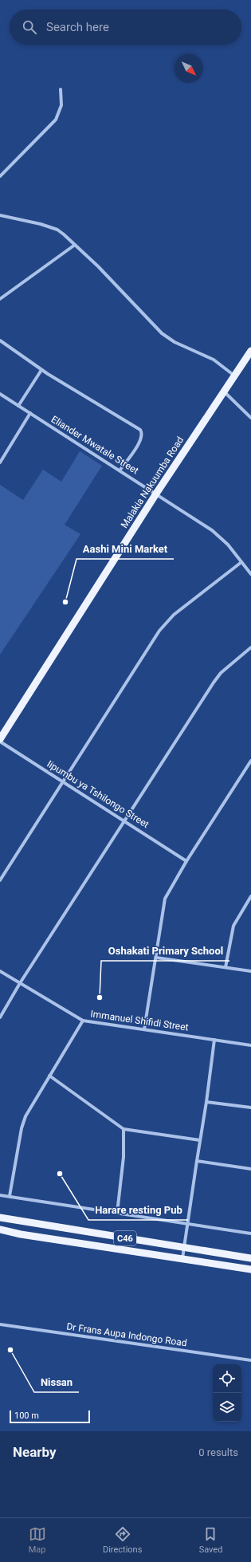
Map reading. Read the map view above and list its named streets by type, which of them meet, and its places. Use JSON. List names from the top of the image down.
{
  "streets": {
    "main road": ["Malakia Nakuumba Road", "C46"],
    "street": [
      "Eliander Mwatale Street",
      "Iipumbu ya Tshilongo Street",
      "Immanuel Shifidi Street",
      "Dr Frans Aupa Indongo Road"
    ]
  },
  "crossings": [
    ["Eliander Mwatale Street", "Malakia Nakuumba Road"]
  ],
  "places": [
    "Aashi Mini Market",
    "Oshakati Primary School",
    "Harare resting Pub",
    "Nissan"
  ],
  "scale_bar": "100 m",
  "north": "bottom right",
  "page": {
    "search": "Search here",
    "scale": "100 m",
    "heading": ["Nearby", "0 results"],
    "nav": ["Map", "Directions", "Saved"]
  }
}
